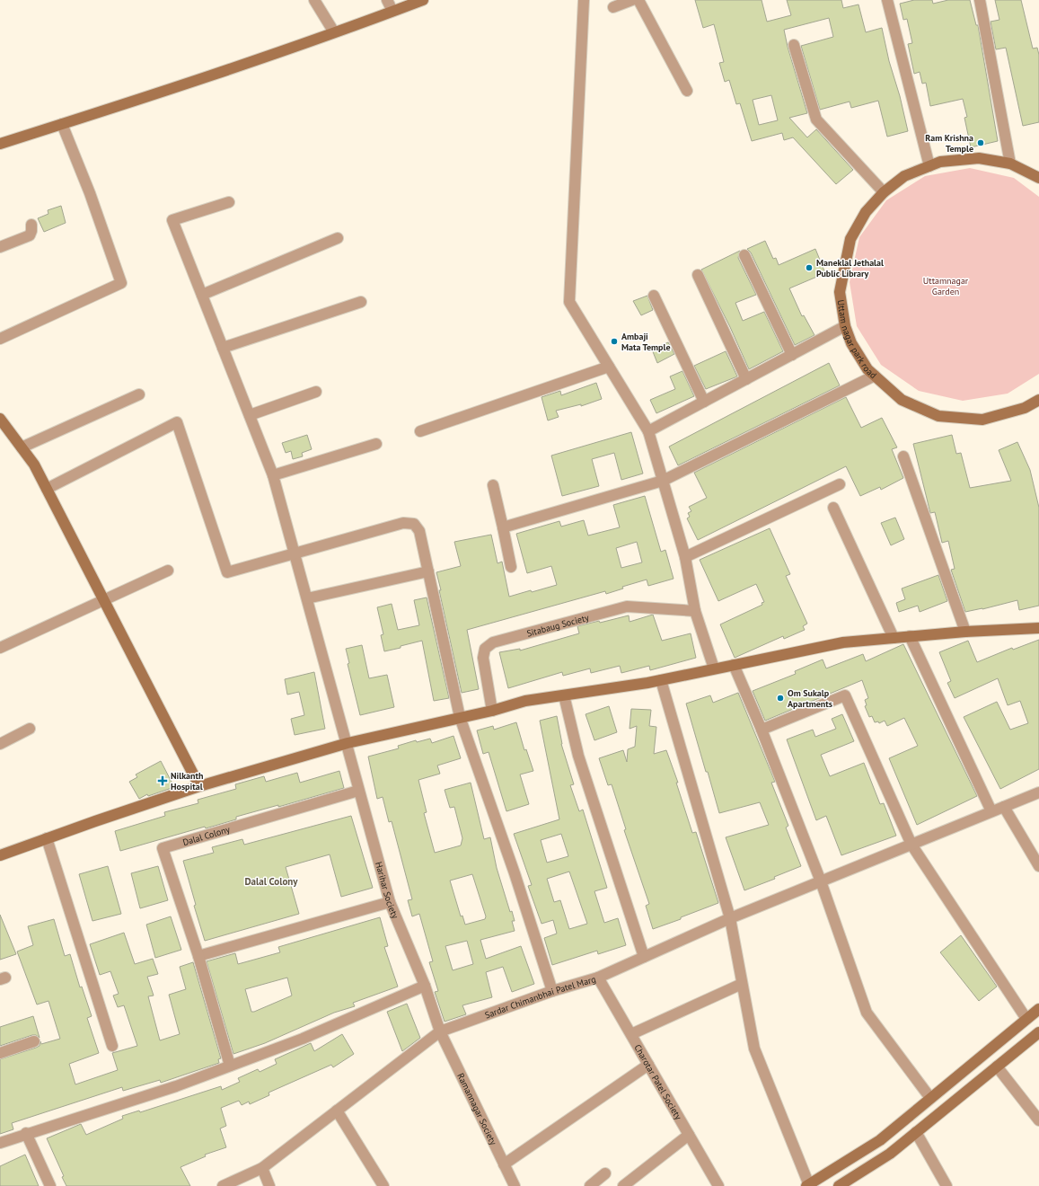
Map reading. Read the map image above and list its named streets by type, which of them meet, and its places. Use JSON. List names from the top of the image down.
{
  "streets": {
    "street": [
      "Uttam nagar park road",
      "Sitabaug Society",
      "Dalal Colony",
      "Harihar Society",
      "Sardar Chimanbhai Patel Marg",
      "Charotar Patel Society",
      "Ramannagar Society"
    ]
  },
  "crossings": [
    ["Dalal Colony", "Harihar Society"],
    ["Harihar Society", "Sardar Chimanbhai Patel Marg"],
    ["Harihar Society", "Ramannagar Society"],
    ["Sardar Chimanbhai Patel Marg", "Ramannagar Society"]
  ],
  "districts": ["Dalal Colony"],
  "parks": ["Uttamnagar Garden"],
  "places": {
    "other": [
      "Ram Krishna Temple",
      "Maneklal Jethalal Public Library",
      "Ambaji Mata Temple",
      "Om Sukalp Apartments"
    ],
    "health": ["Nilkanth Hospital"]
  }
}
